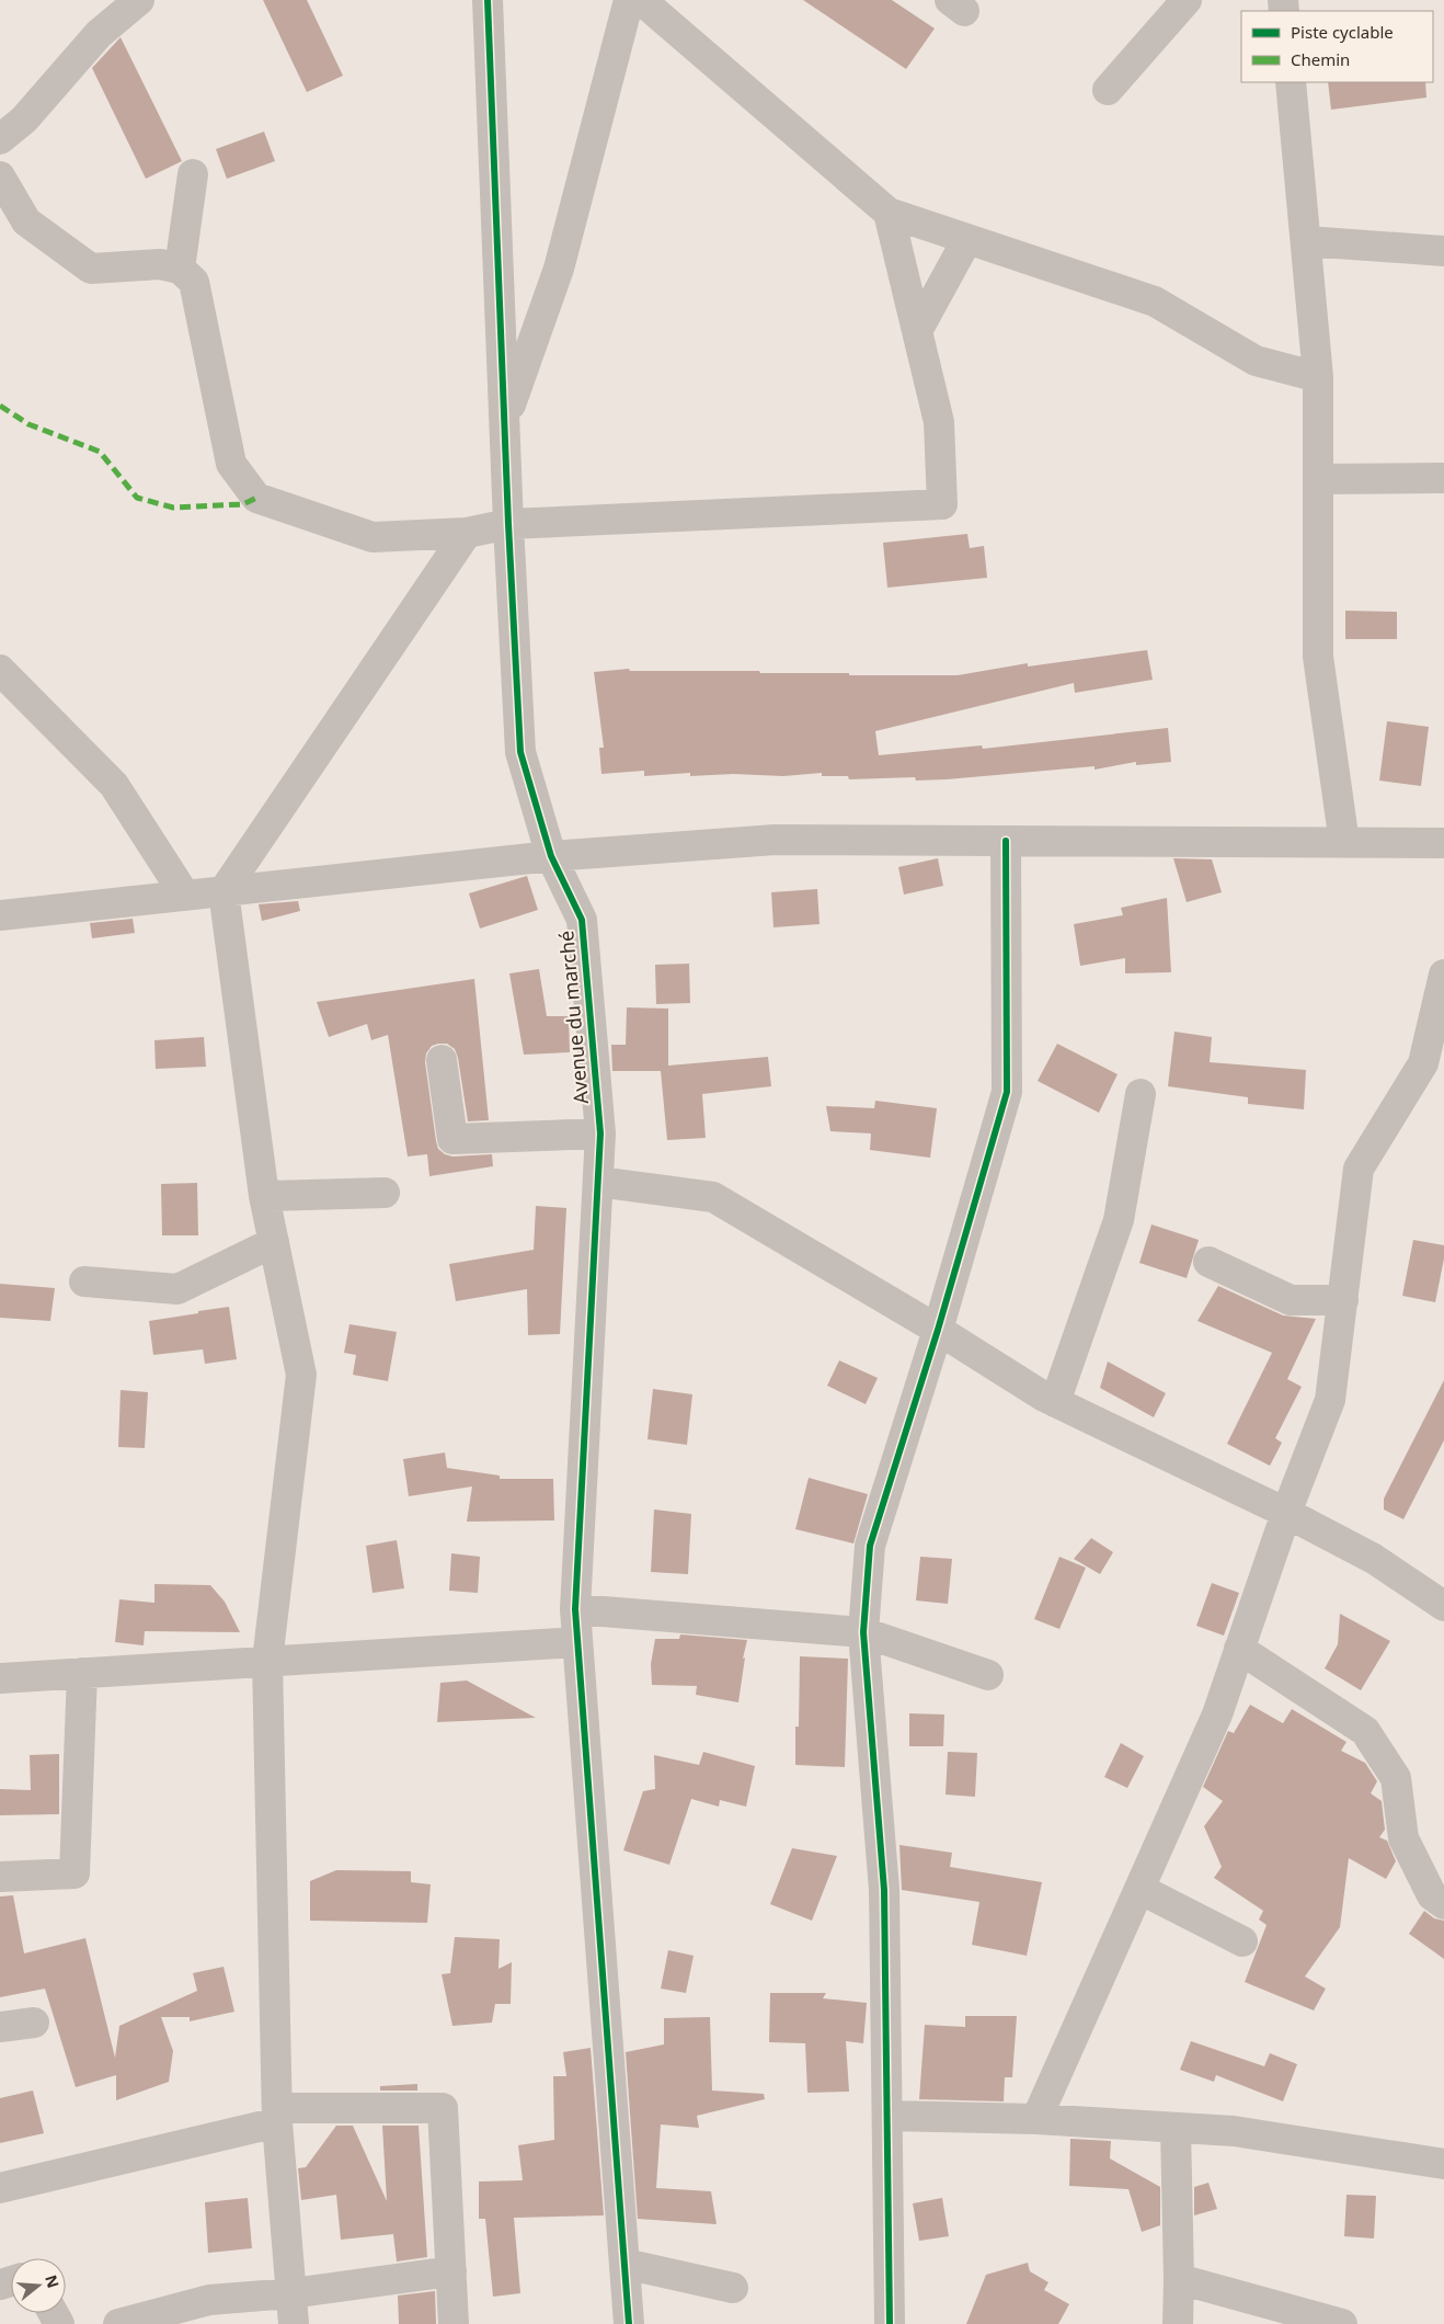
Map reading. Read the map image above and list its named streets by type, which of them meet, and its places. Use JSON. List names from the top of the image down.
{
  "streets": {
    "street": ["Avenue du marché"]
  },
  "legend": ["Piste cyclable", "Chemin"],
  "north": "right"
}
